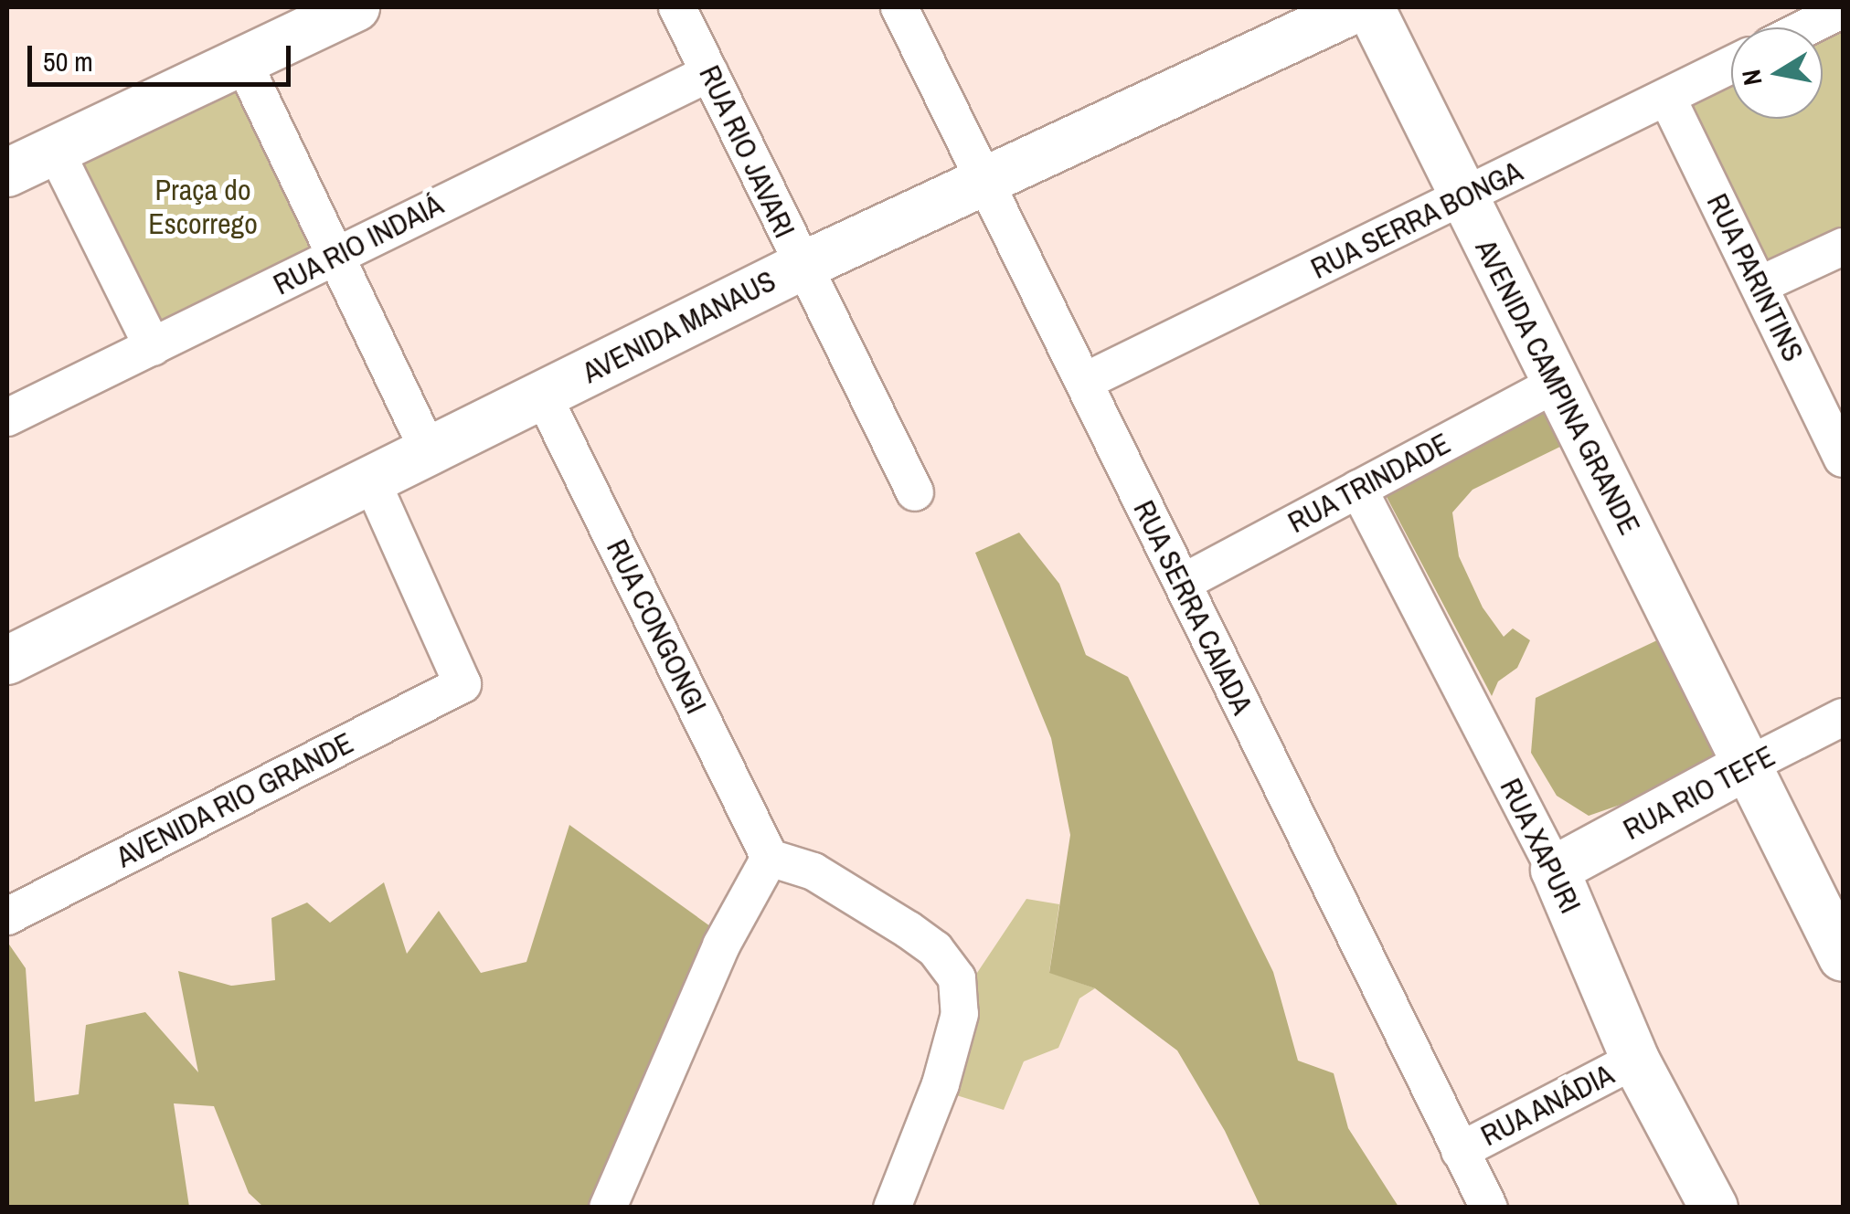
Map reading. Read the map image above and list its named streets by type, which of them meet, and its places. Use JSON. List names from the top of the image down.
{
  "streets": {
    "main road": [
      "AVENIDA MANAUS",
      "AVENIDA CAMPINA GRANDE",
      "RUA RIO TEFE",
      "RUA XAPURI"
    ],
    "street": [
      "RUA RIO JAVARI",
      "RUA SERRA BONGA",
      "RUA RIO INDAIÁ",
      "RUA PARINTINS",
      "RUA TRINDADE",
      "RUA SERRA CAIADA",
      "RUA CONGONGI",
      "AVENIDA RIO GRANDE",
      "RUA ANÁDIA"
    ]
  },
  "crossings": [
    ["RUA RIO JAVARI", "RUA RIO INDAIÁ"],
    ["RUA RIO JAVARI", "AVENIDA MANAUS"],
    ["RUA SERRA BONGA", "RUA PARINTINS"],
    ["RUA SERRA BONGA", "AVENIDA CAMPINA GRANDE"],
    ["RUA SERRA BONGA", "RUA SERRA CAIADA"],
    ["AVENIDA MANAUS", "RUA SERRA CAIADA"],
    ["AVENIDA MANAUS", "RUA CONGONGI"],
    ["AVENIDA MANAUS", "AVENIDA RIO GRANDE"],
    ["AVENIDA CAMPINA GRANDE", "RUA TRINDADE"],
    ["AVENIDA CAMPINA GRANDE", "RUA RIO TEFE"],
    ["RUA TRINDADE", "RUA SERRA CAIADA"],
    ["RUA TRINDADE", "RUA XAPURI"],
    ["RUA SERRA CAIADA", "RUA ANÁDIA"],
    ["RUA RIO TEFE", "RUA XAPURI"],
    ["RUA XAPURI", "RUA ANÁDIA"]
  ],
  "parks": ["Praça do Escorrego"],
  "scale_bar": "50 m",
  "north": "left"
}
